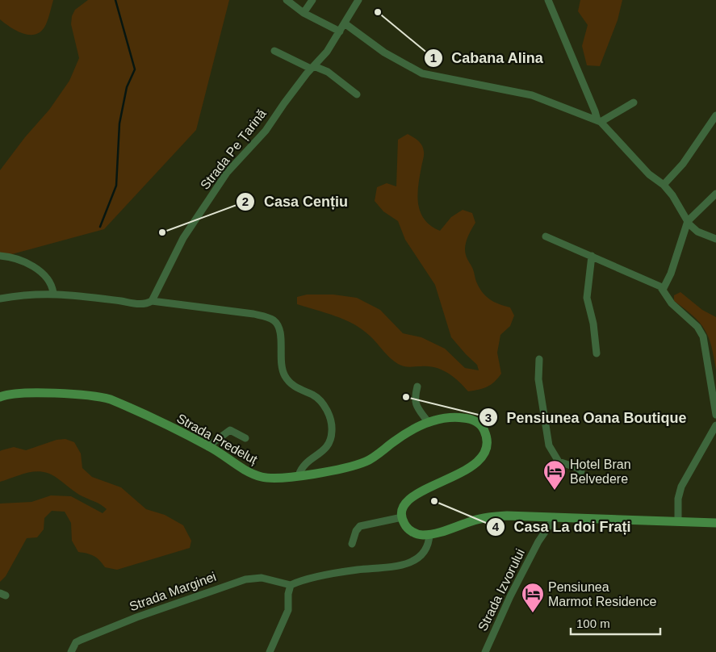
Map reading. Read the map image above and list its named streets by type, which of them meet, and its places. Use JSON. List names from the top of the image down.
{
  "streets": {
    "main road": ["Strada Predeluț"],
    "street": ["Strada Pe Țarină", "Strada Izvorului", "Strada Marginei"]
  },
  "places": {
    "other": [
      "Cabana Alina",
      "Casa Cențiu",
      "Pensiunea Oana Boutique",
      "Casa La doi Frați"
    ],
    "hotel": ["Hotel Bran Belvedere", "Pensiunea Marmot Residence"]
  },
  "scale_bar": "100 m"
}
